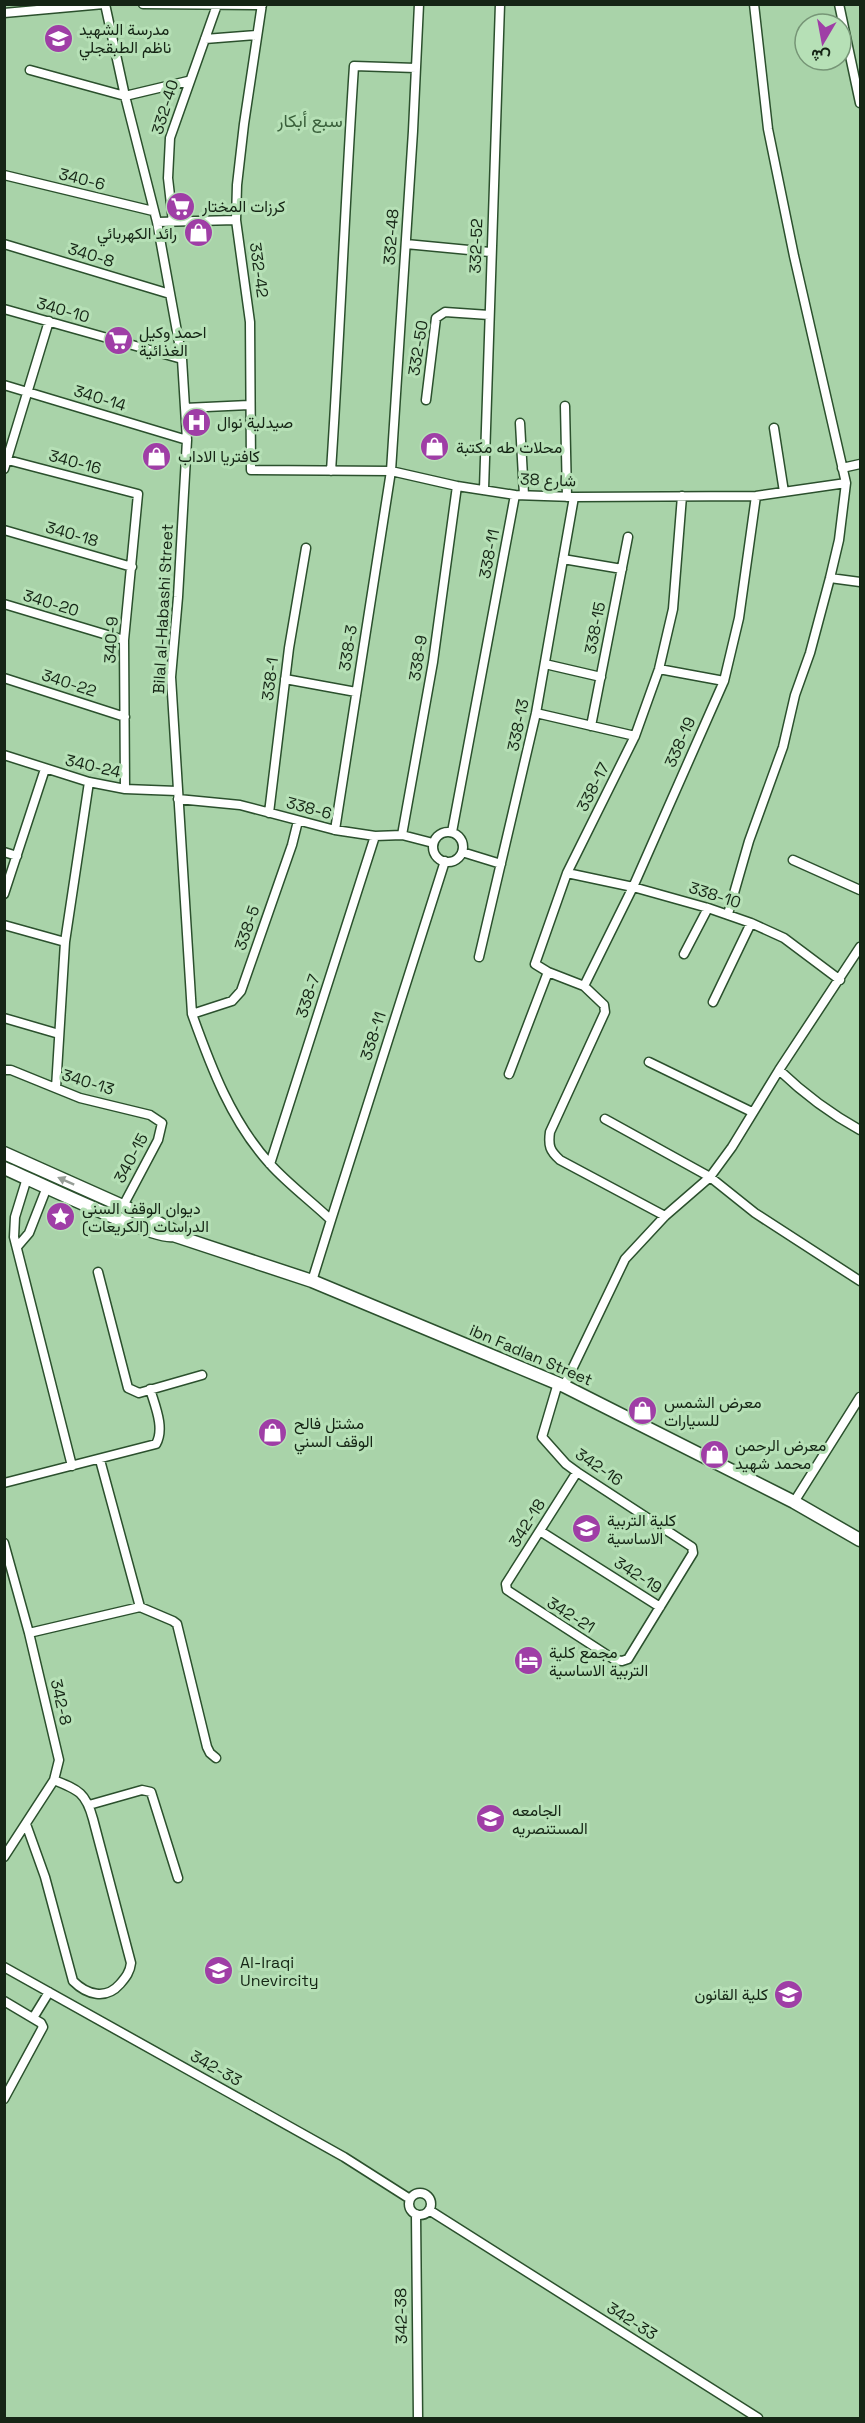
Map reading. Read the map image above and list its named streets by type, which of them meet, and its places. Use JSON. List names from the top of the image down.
{
  "streets": {
    "street": [
      "332-40",
      "340-6",
      "332-48",
      "332-52",
      "340-8",
      "332-42",
      "340-10",
      "332-50",
      "340-14",
      "340-16",
      "شارع 38",
      "340-18",
      "338-11",
      "340-20",
      "Bilal al-Habashi Street",
      "338-15",
      "340-9",
      "338-3",
      "338-9",
      "338-1",
      "340-22",
      "338-13",
      "338-19",
      "340-24",
      "338-17",
      "338-6",
      "338-10",
      "338-5",
      "338-7",
      "340-13",
      "340-15",
      "ibn Fadlan Street",
      "342-16",
      "342-18",
      "342-19",
      "342-21",
      "342-8",
      "342-33",
      "342-38"
    ]
  },
  "crossings": [
    ["340-6", "Bilal al-Habashi Street"],
    ["332-48", "شارع 38"],
    ["332-48", "338-3"],
    ["332-52", "332-50"],
    ["332-52", "شارع 38"],
    ["340-8", "Bilal al-Habashi Street"],
    ["332-42", "شارع 38"],
    ["340-10", "Bilal al-Habashi Street"],
    ["340-14", "Bilal al-Habashi Street"],
    ["340-16", "340-9"],
    ["شارع 38", "338-11"],
    ["شارع 38", "338-3"],
    ["شارع 38", "338-9"],
    ["شارع 38", "338-13"],
    ["شارع 38", "338-19"],
    ["شارع 38", "338-17"],
    ["340-18", "340-9"],
    ["338-11", "Bilal al-Habashi Street"],
    ["338-11", "338-6"],
    ["340-20", "340-9"],
    ["Bilal al-Habashi Street", "340-24"],
    ["Bilal al-Habashi Street", "338-6"],
    ["Bilal al-Habashi Street", "338-5"],
    ["Bilal al-Habashi Street", "338-7"],
    ["340-9", "340-22"],
    ["340-9", "340-24"],
    ["338-3", "338-6"],
    ["338-9", "338-6"],
    ["338-1", "338-6"],
    ["338-19", "338-10"],
    ["340-24", "338-6"],
    ["338-17", "338-10"],
    ["338-6", "338-5"],
    ["338-6", "338-7"],
    ["340-13", "340-15"],
    ["340-15", "ibn Fadlan Street"],
    ["ibn Fadlan Street", "342-16"],
    ["342-16", "342-18"],
    ["342-16", "342-19"],
    ["342-16", "342-21"],
    ["342-18", "342-19"],
    ["342-18", "342-21"],
    ["342-19", "342-21"],
    ["342-33", "342-38"]
  ],
  "districts": ["سبع أبكار"],
  "places": {
    "school or university": [
      "مدرسة الشهيد ناظم الطبقجلي",
      "كلية التربية الاساسية",
      "الجامعه المستنصريه",
      "Al-Iraqi Unevircity",
      "كلية القانون"
    ],
    "supermarket": ["كرزات المختار", "احمد وكيل الغذائية"],
    "shop": [
      "رائد الكهربائي",
      "محلات طه مكتبة",
      "كافتريا الاداب",
      "معرض الشمس للسيارات",
      "مشتل فالح الوقف السني",
      "معرض الرحمن محمد شهيد"
    ],
    "hospital": ["صيدلية نوال"],
    "place": ["ديوان الوقف السني الدراسات (الكريعات)"],
    "hotel": ["مجمع كلية التربية الاساسية"]
  },
  "north": "bottom"
}
